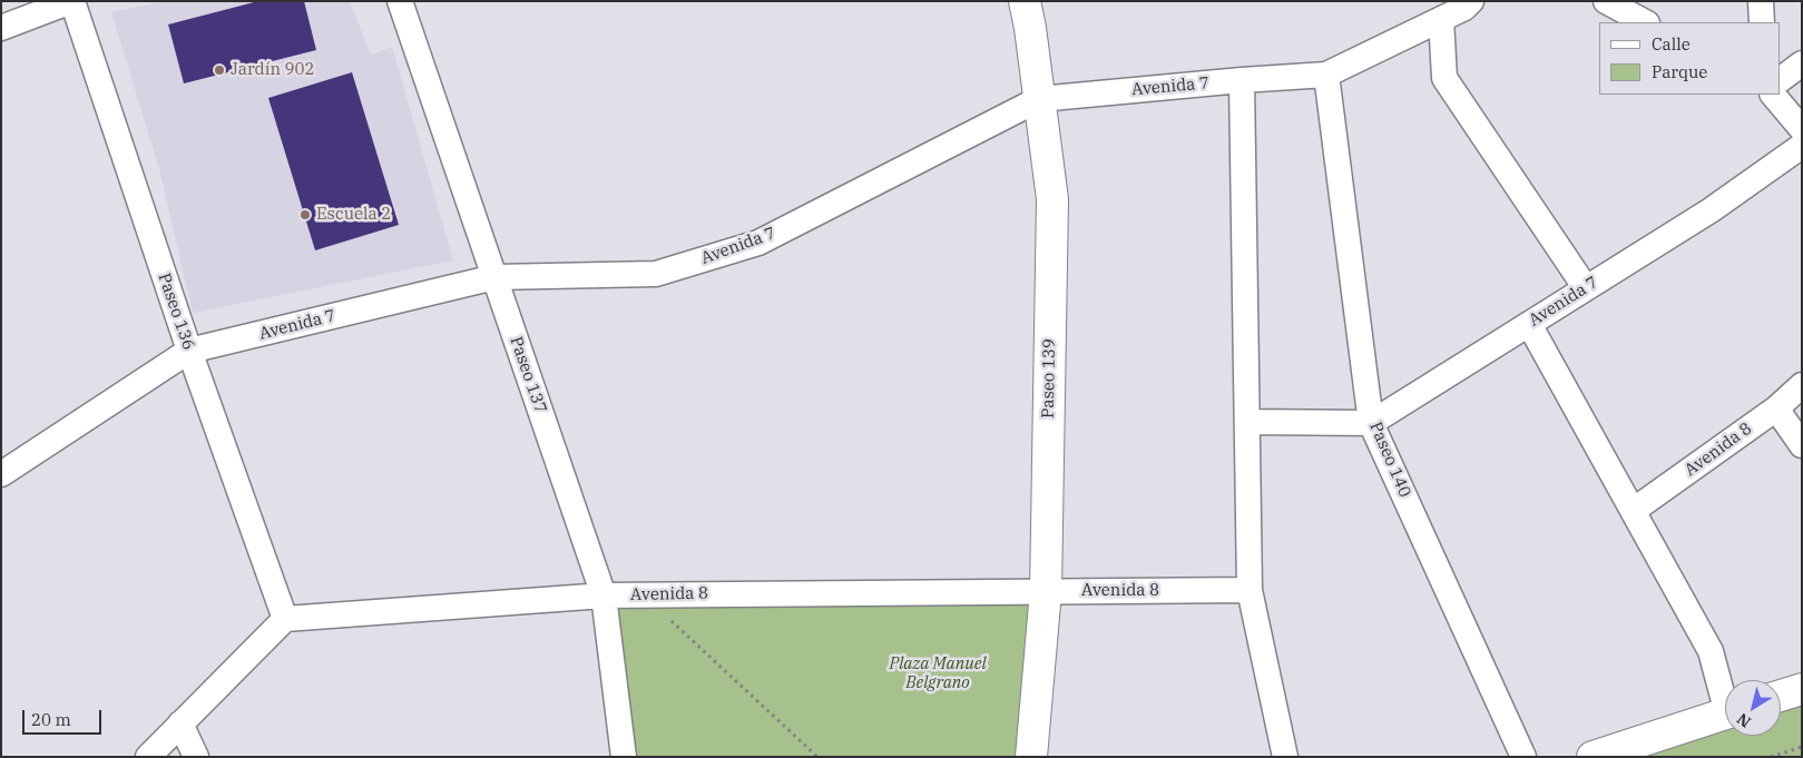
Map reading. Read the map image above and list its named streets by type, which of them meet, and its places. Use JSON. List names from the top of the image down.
{
  "streets": {
    "main road": ["Paseo 139"],
    "street": [
      "Avenida 7",
      "Paseo 136",
      "Paseo 137",
      "Avenida 8",
      "Paseo 140"
    ]
  },
  "crossings": [
    ["Avenida 7", "Paseo 136"],
    ["Avenida 7", "Paseo 137"],
    ["Avenida 7", "Paseo 139"],
    ["Avenida 7", "Paseo 140"],
    ["Paseo 136", "Avenida 8"],
    ["Paseo 137", "Avenida 8"],
    ["Paseo 139", "Avenida 8"]
  ],
  "parks": ["Plaza Manuel Belgrano"],
  "places": ["Jardín 902", "Escuela 2"],
  "legend": ["Calle", "Parque"],
  "scale_bar": "20 m",
  "north": "bottom left"
}
